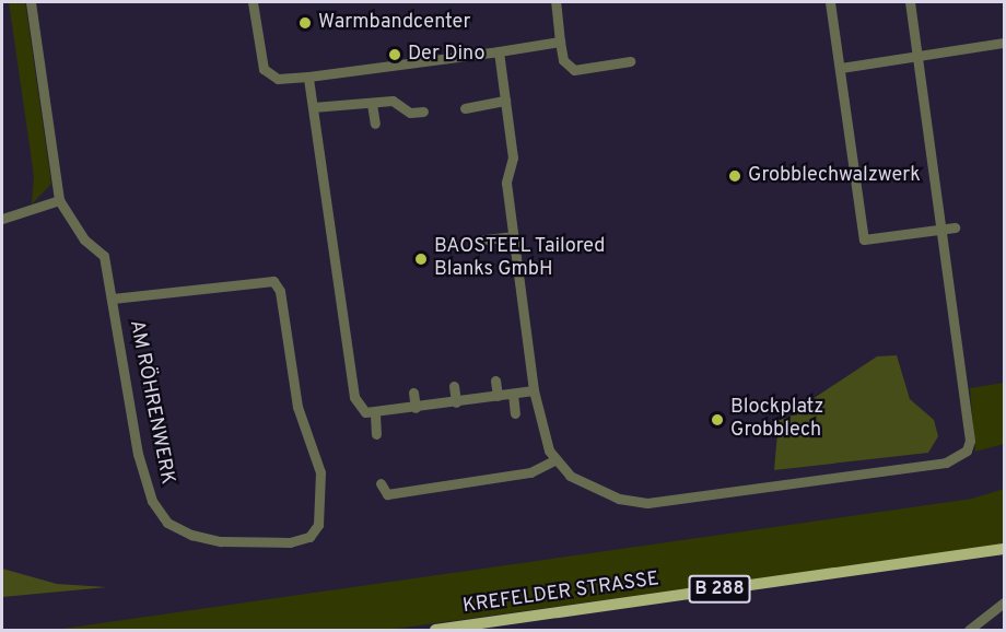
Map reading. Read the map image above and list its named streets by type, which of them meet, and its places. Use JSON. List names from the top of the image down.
{
  "streets": {
    "main road": ["B 288", "KREFELDER STRASSE"],
    "street": ["AM RÖHRENWERK"]
  },
  "places": [
    "Warmbandcenter",
    "Der Dino",
    "Grobblechwalzwerk",
    "BAOSTEEL Tailored Blanks GmbH",
    "Blockplatz Grobblech"
  ]
}
